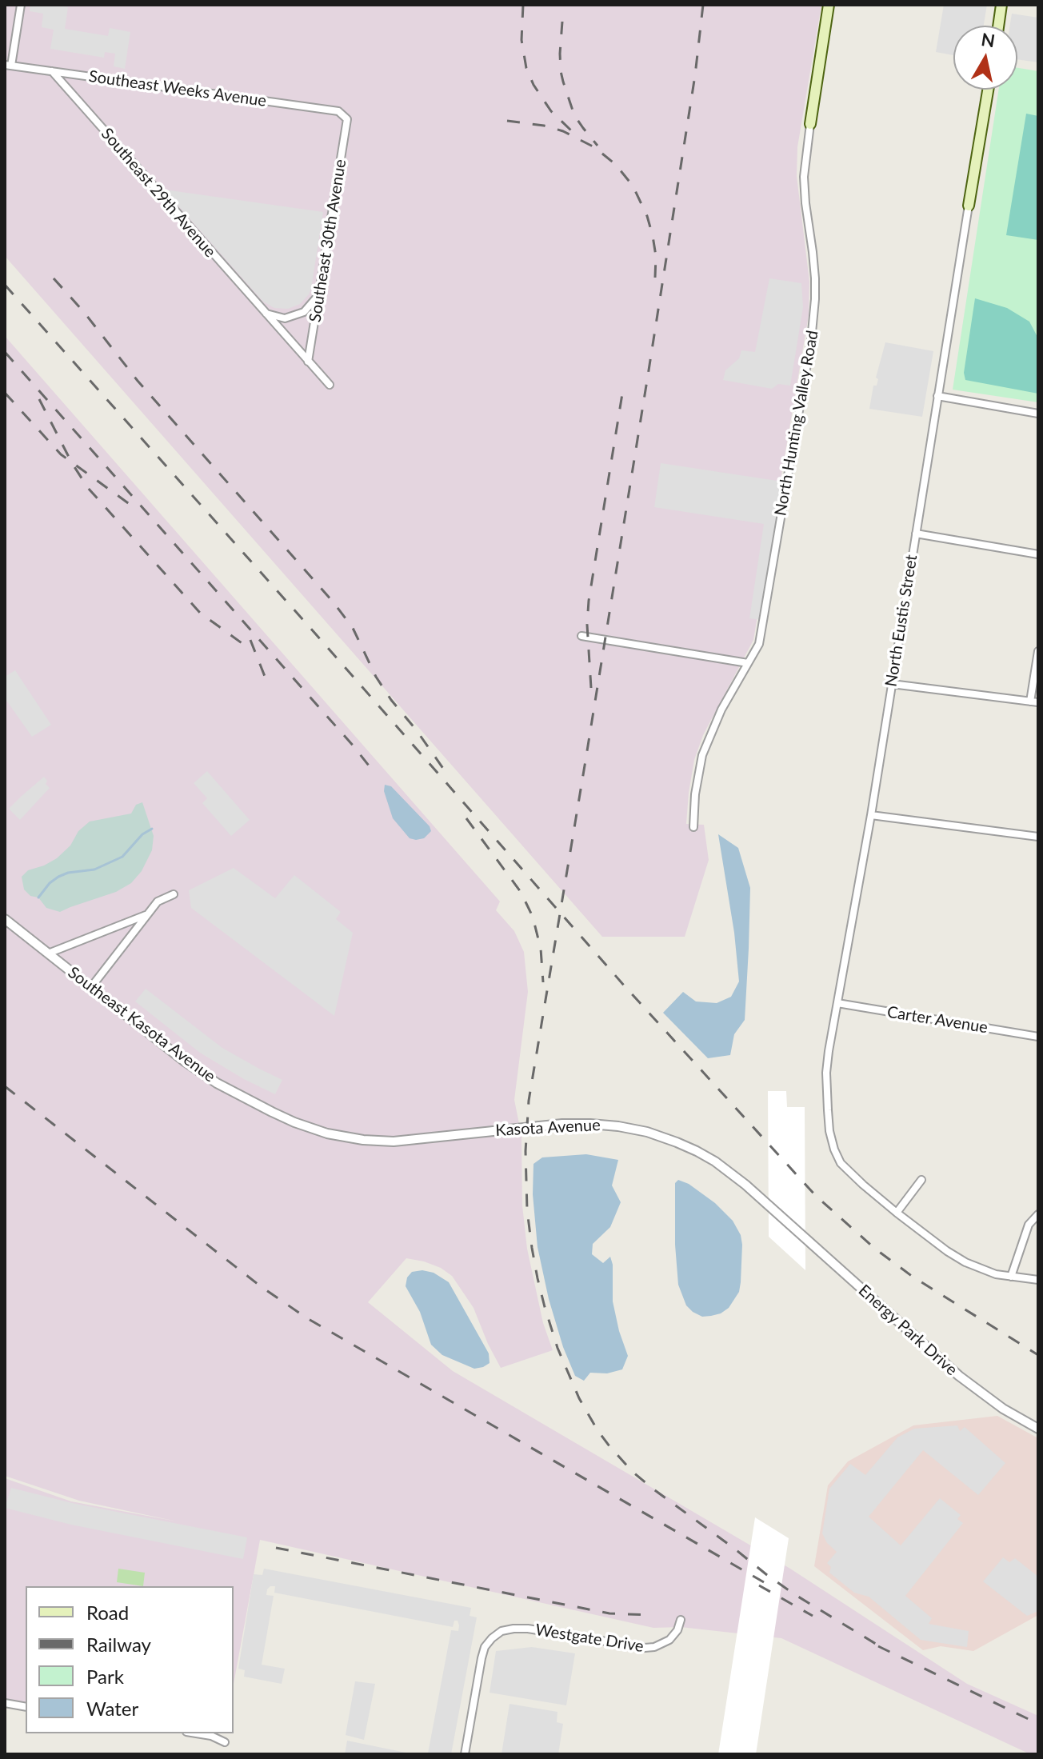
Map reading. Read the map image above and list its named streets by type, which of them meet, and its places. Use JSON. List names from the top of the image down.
{
  "streets": {
    "main road": ["North Hunting Valley Road", "North Eustis Street"],
    "street": [
      "Southeast Weeks Avenue",
      "Southeast 29th Avenue",
      "Southeast 30th Avenue",
      "Carter Avenue",
      "Southeast Kasota Avenue",
      "Kasota Avenue",
      "Energy Park Drive",
      "Westgate Drive"
    ]
  },
  "crossings": [
    ["Southeast Weeks Avenue", "Southeast 29th Avenue"],
    ["Southeast Weeks Avenue", "Southeast 30th Avenue"],
    ["Southeast 29th Avenue", "Southeast 30th Avenue"],
    ["North Eustis Street", "Carter Avenue"],
    ["Southeast Kasota Avenue", "Kasota Avenue"],
    ["Kasota Avenue", "Energy Park Drive"]
  ],
  "legend": [
    "Road",
    "Railway",
    "Park",
    "Water"
  ],
  "north": "top"
}
